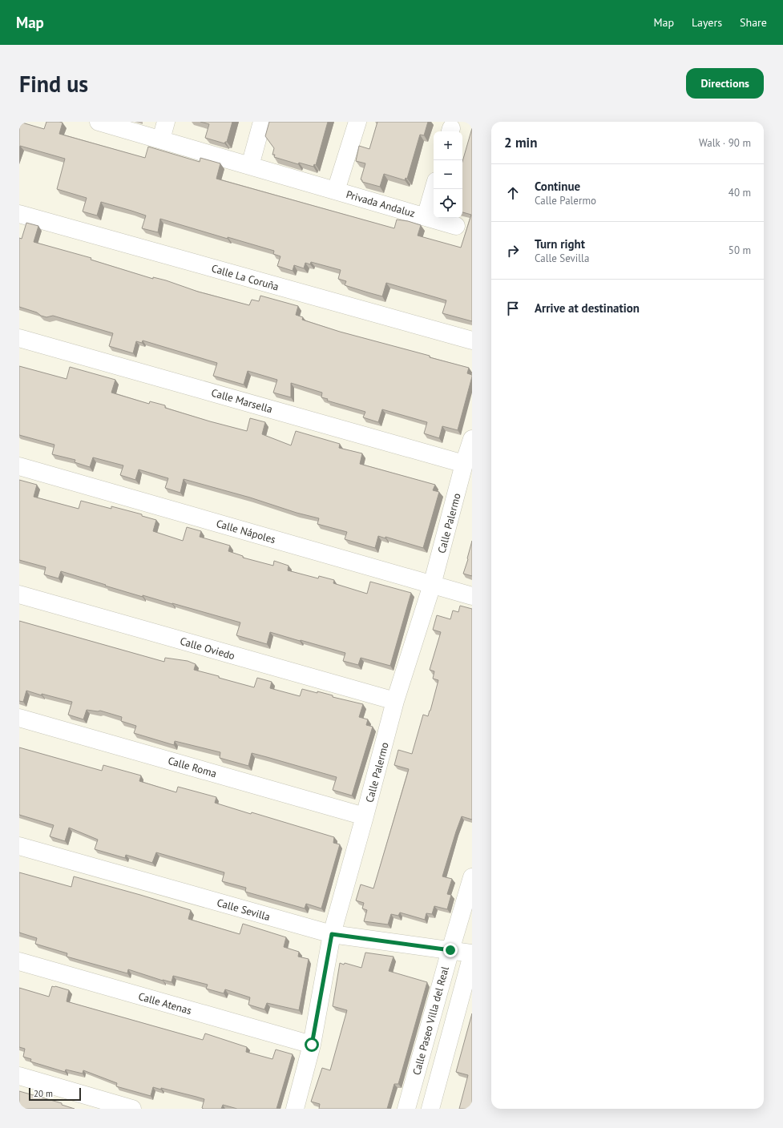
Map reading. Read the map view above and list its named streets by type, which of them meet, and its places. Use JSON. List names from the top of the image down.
{
  "streets": {
    "street": [
      "Privada Andaluz",
      "Calle La Coruña",
      "Calle Marsella",
      "Calle Palermo",
      "Calle Nápoles",
      "Calle Oviedo",
      "Calle Roma",
      "Calle Sevilla",
      "Calle Atenas",
      "Calle Paseo Villa del Real"
    ]
  },
  "crossings": [
    ["Calle Marsella", "Calle Palermo"],
    ["Calle Palermo", "Calle Nápoles"],
    ["Calle Palermo", "Calle Oviedo"],
    ["Calle Palermo", "Calle Roma"],
    ["Calle Palermo", "Calle Sevilla"],
    ["Calle Palermo", "Calle Atenas"],
    ["Calle Sevilla", "Calle Paseo Villa del Real"]
  ],
  "scale_bar": "20 m",
  "page": {
    "header": "Map",
    "nav": ["Map", "Layers", "Share"],
    "buttons": "Directions",
    "title": "Find us",
    "heading": ["2 min", "Walk · 90 m"],
    "map_buttons": ["+", "−"],
    "list": [
      ["Continue", "Calle Palermo", "40 m"],
      ["Turn right", "Calle Sevilla", "50 m"],
      "Arrive at destination"
    ],
    "scale": "20 m"
  }
}
